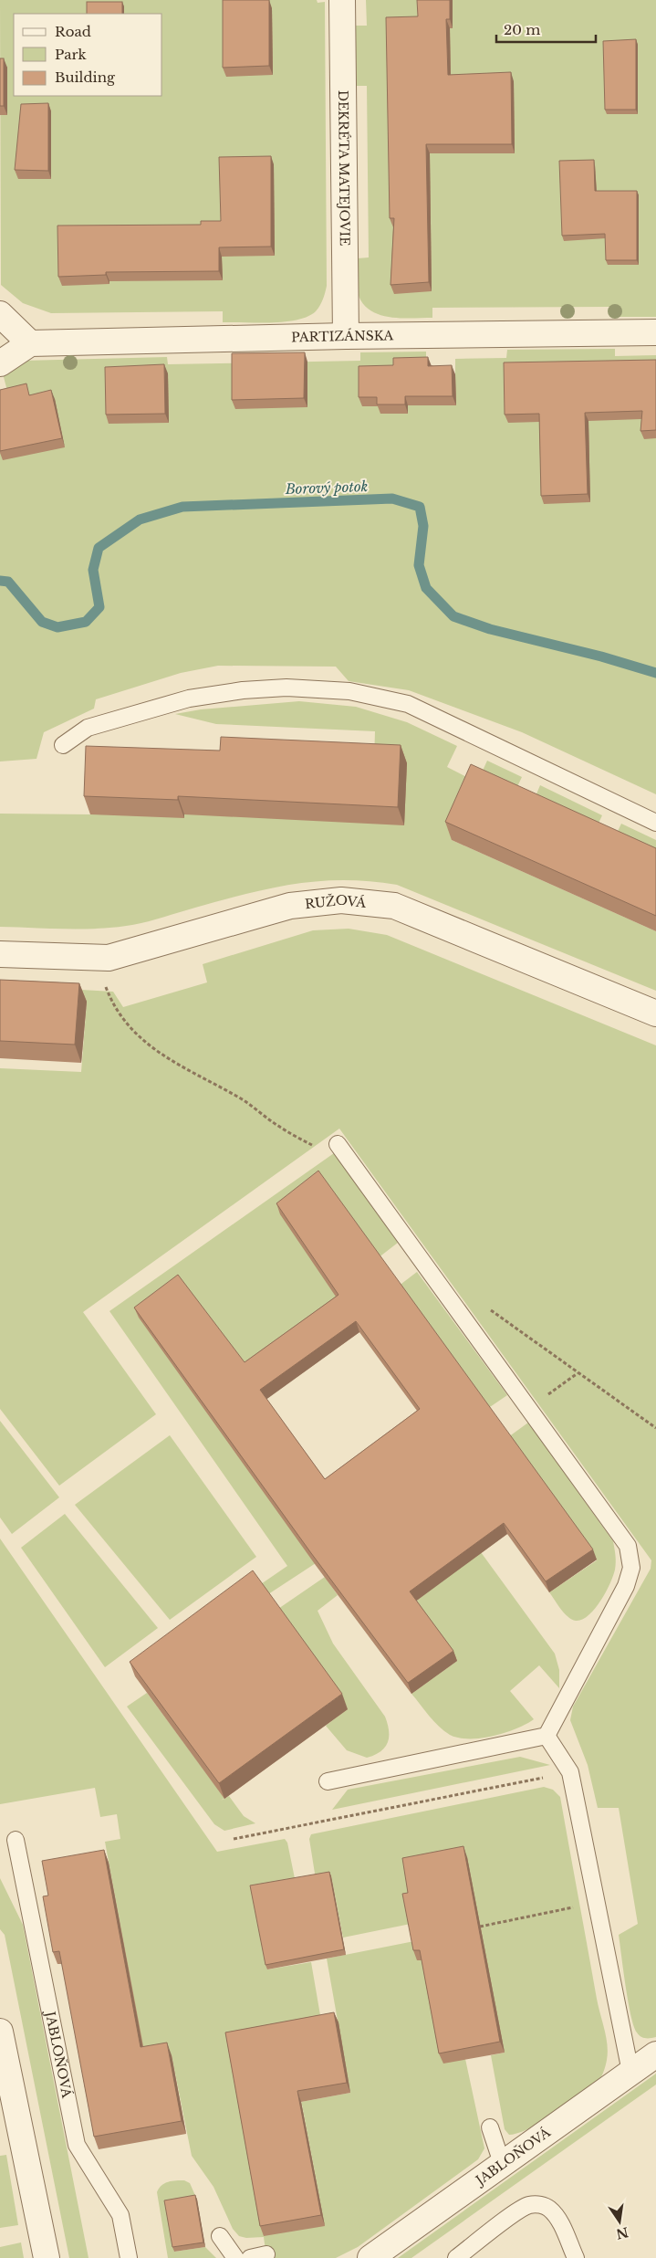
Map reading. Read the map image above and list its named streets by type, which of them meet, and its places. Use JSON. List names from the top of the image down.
{
  "streets": {
    "street": [
      "DEKRÉTA MATEJOVIE",
      "PARTIZÁNSKA",
      "RUŽOVÁ",
      "JABLOŇOVÁ"
    ]
  },
  "crossings": [
    ["DEKRÉTA MATEJOVIE", "PARTIZÁNSKA"]
  ],
  "water": ["Borový potok"],
  "legend": ["Road", "Park", "Building"],
  "scale_bar": "20 m",
  "north": "bottom"
}
